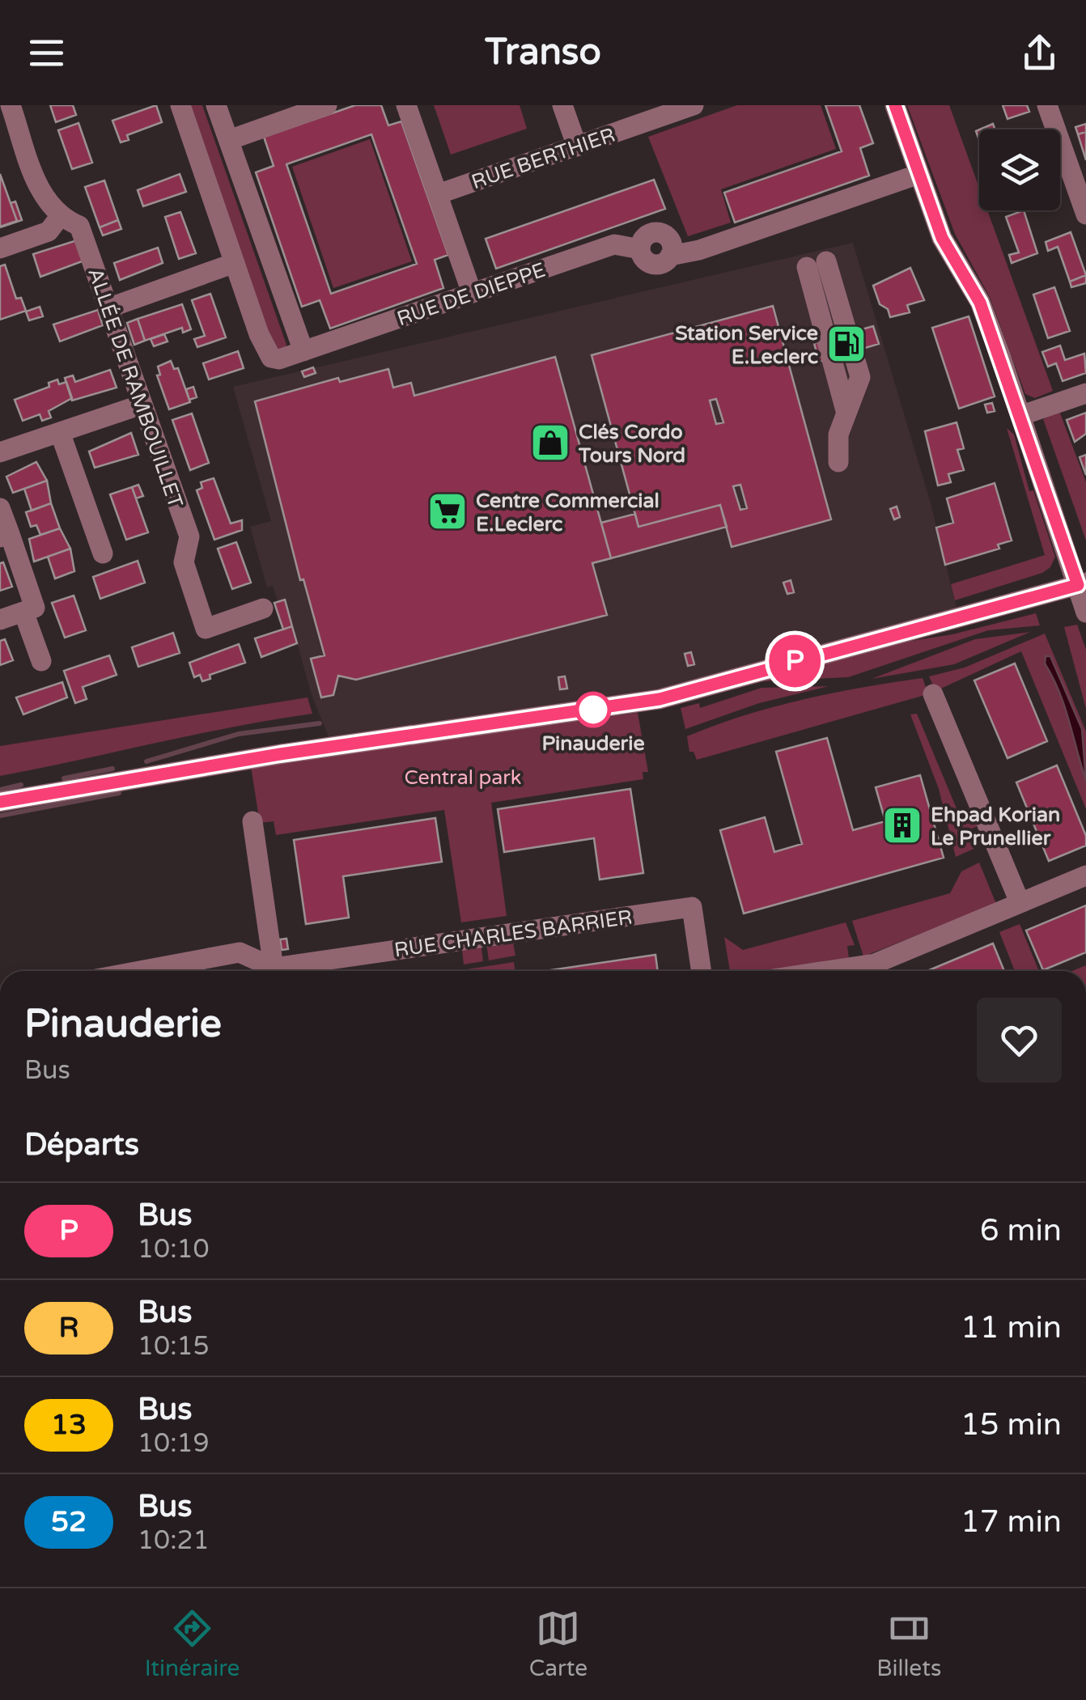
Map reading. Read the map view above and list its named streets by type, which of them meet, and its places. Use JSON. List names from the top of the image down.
{
  "streets": {
    "street": [
      "RUE BERTHIER",
      "RUE DE DIEPPE",
      "ALLÉE DE RAMBOUILLET",
      "RUE CHARLES BARRIER"
    ]
  },
  "parks": ["Central park"],
  "places": {
    "fuel station": ["Station Service E.Leclerc"],
    "shop": ["Clés Cordo Tours Nord"],
    "supermarket": ["Centre Commercial E.Leclerc"],
    "other": ["Pinauderie"],
    "building": ["Ehpad Korian Le Prunellier"]
  },
  "lines": ["bus line P"],
  "page": {
    "header": "Transo",
    "on_map": "P",
    "heading": [
      ["Pinauderie", "Bus"],
      "Départs"
    ],
    "list": [
      {
        "mark": "P",
        "name": "Bus",
        "note": "10:10",
        "value": "6 min"
      },
      {
        "mark": "R",
        "name": "Bus",
        "note": "10:15",
        "value": "11 min"
      },
      {
        "mark": "13",
        "name": "Bus",
        "note": "10:19",
        "value": "15 min"
      },
      {
        "mark": "52",
        "name": "Bus",
        "note": "10:21",
        "value": "17 min"
      }
    ],
    "tabs": ["Itinéraire", "Carte", "Billets"]
  }
}
